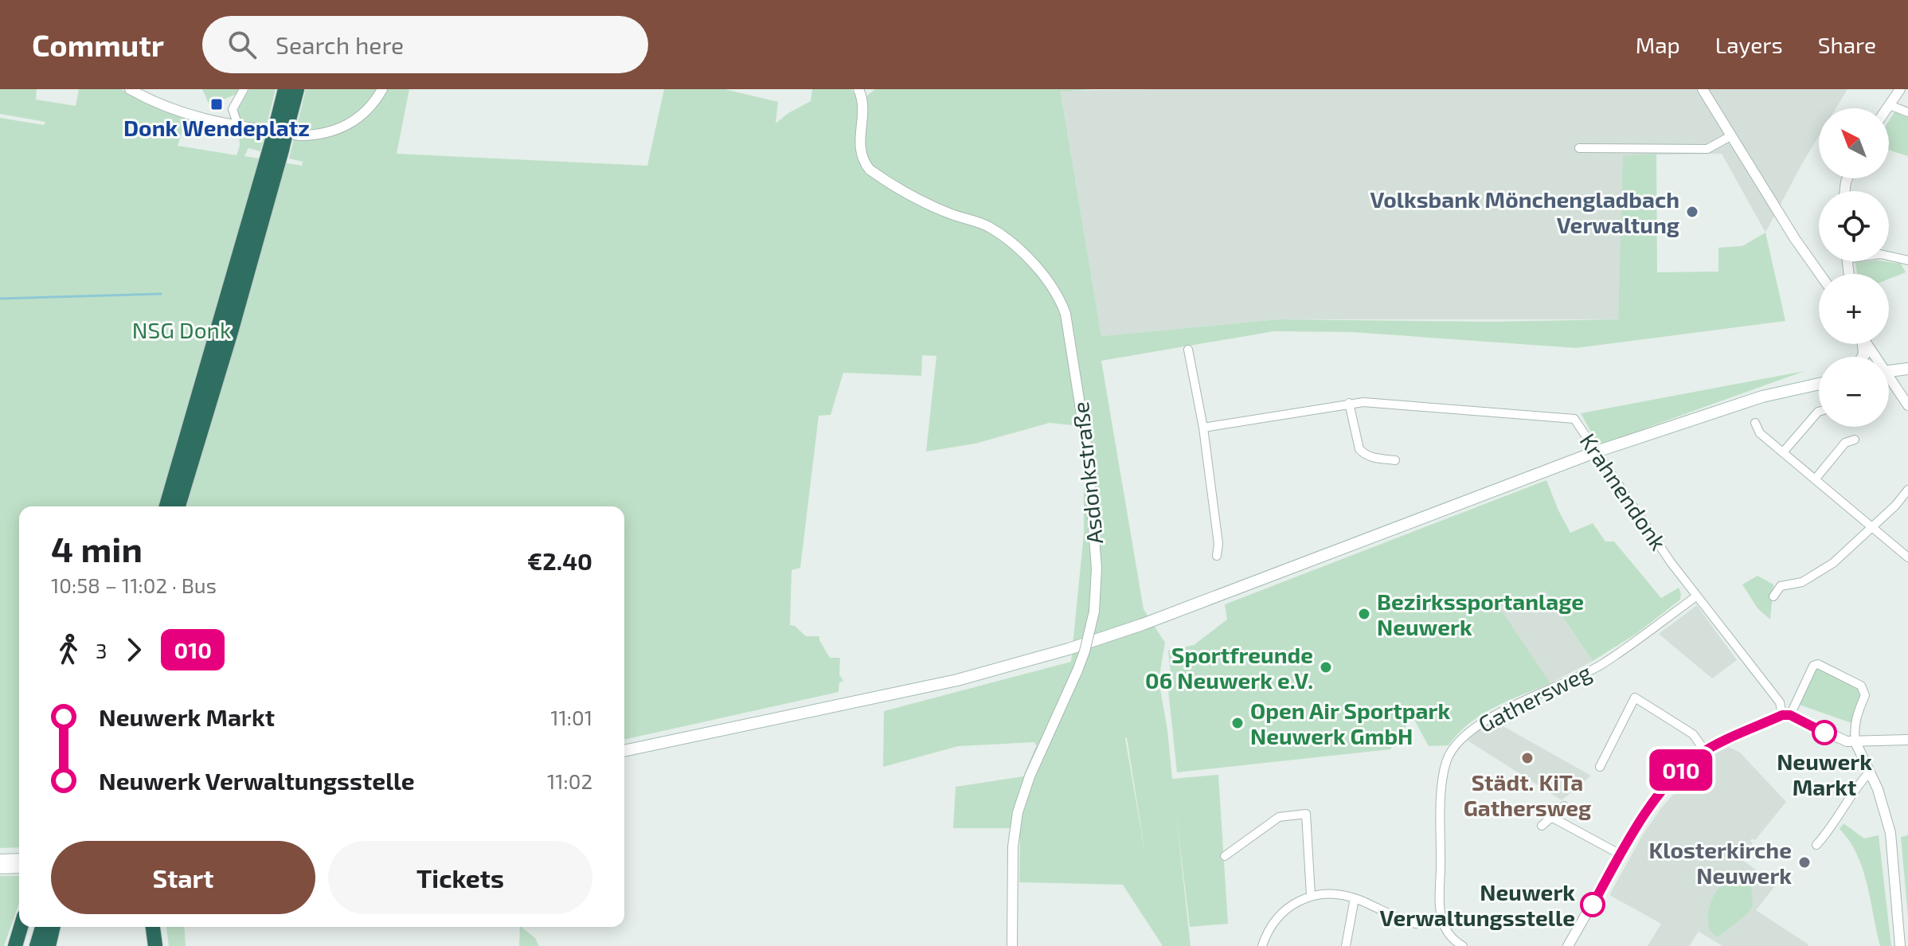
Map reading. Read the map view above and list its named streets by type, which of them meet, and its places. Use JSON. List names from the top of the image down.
{
  "streets": {
    "street": ["Asdonkstraße", "Krahnendonk", "Gathersweg"]
  },
  "crossings": [
    ["Krahnendonk", "Gathersweg"]
  ],
  "parks": ["NSG Donk"],
  "places": {
    "transit": ["Donk Wendeplatz"],
    "other": [
      "Volksbank Mönchengladbach Verwaltung",
      "Bezirkssportanlage Neuwerk",
      "Sportfreunde 06 Neuwerk e.V.",
      "Open Air Sportpark Neuwerk GmbH",
      "Neuwerk Markt",
      "Städt. KiTa Gathersweg",
      "Klosterkirche Neuwerk",
      "Neuwerk Verwaltungsstelle"
    ]
  },
  "lines": ["bus line 010"],
  "north": "top left",
  "page": {
    "header": "Commutr",
    "search": "Search here",
    "nav": ["Map", "Layers", "Share"],
    "on_map": "010",
    "map_buttons": ["+", "−"],
    "heading": ["4 min", "10:58 – 11:02 · Bus", "€2.40"],
    "legs": ["3", "010"],
    "list": [
      {
        "name": "Neuwerk Markt",
        "value": "11:01"
      },
      {
        "name": "Neuwerk Verwaltungsstelle",
        "value": "11:02"
      }
    ],
    "buttons": ["Start", "Tickets"]
  }
}
